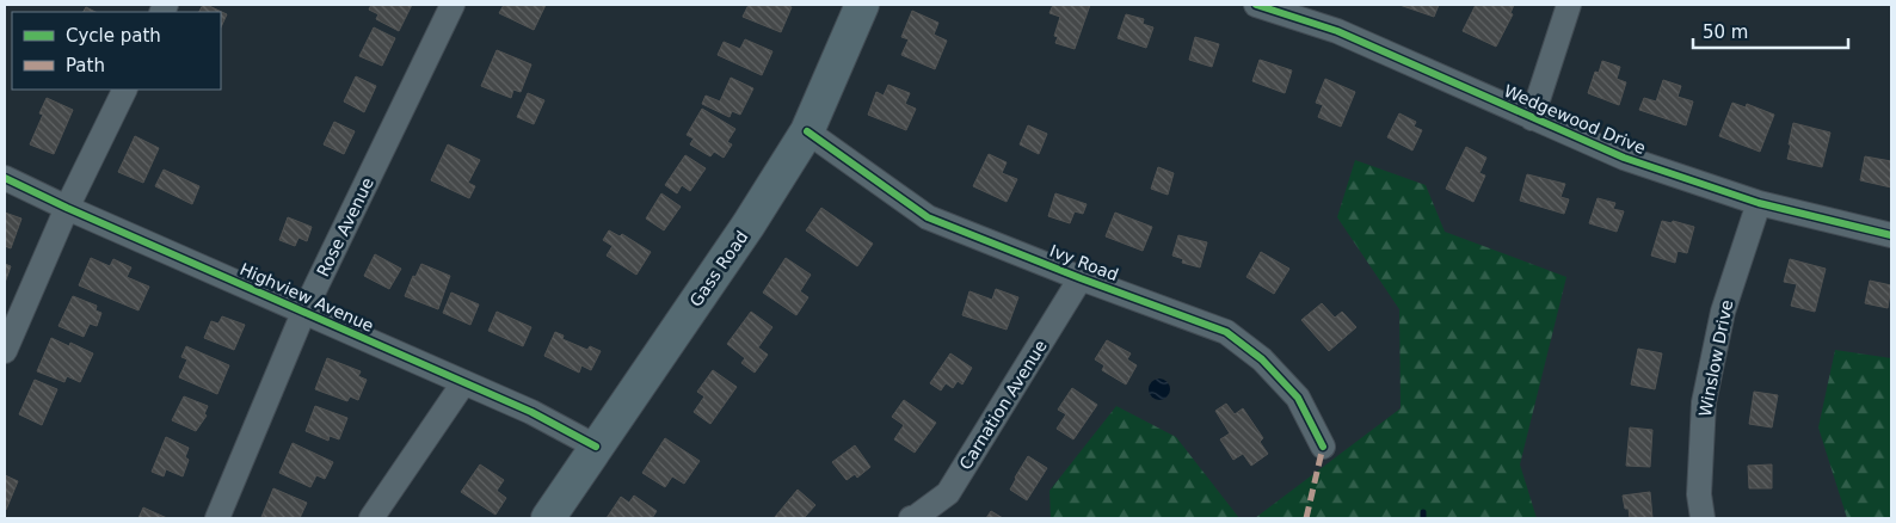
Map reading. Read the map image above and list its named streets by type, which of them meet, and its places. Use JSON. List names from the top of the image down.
{
  "streets": {
    "street": [
      "Wedgewood Drive",
      "Rose Avenue",
      "Ivy Road",
      "Gass Road",
      "Highview Avenue",
      "Winslow Drive",
      "Carnation Avenue"
    ]
  },
  "crossings": [
    ["Wedgewood Drive", "Winslow Drive"],
    ["Rose Avenue", "Highview Avenue"],
    ["Ivy Road", "Gass Road"],
    ["Ivy Road", "Carnation Avenue"],
    ["Gass Road", "Highview Avenue"]
  ],
  "legend": ["Cycle path", "Path"],
  "scale_bar": "50 m"
}
